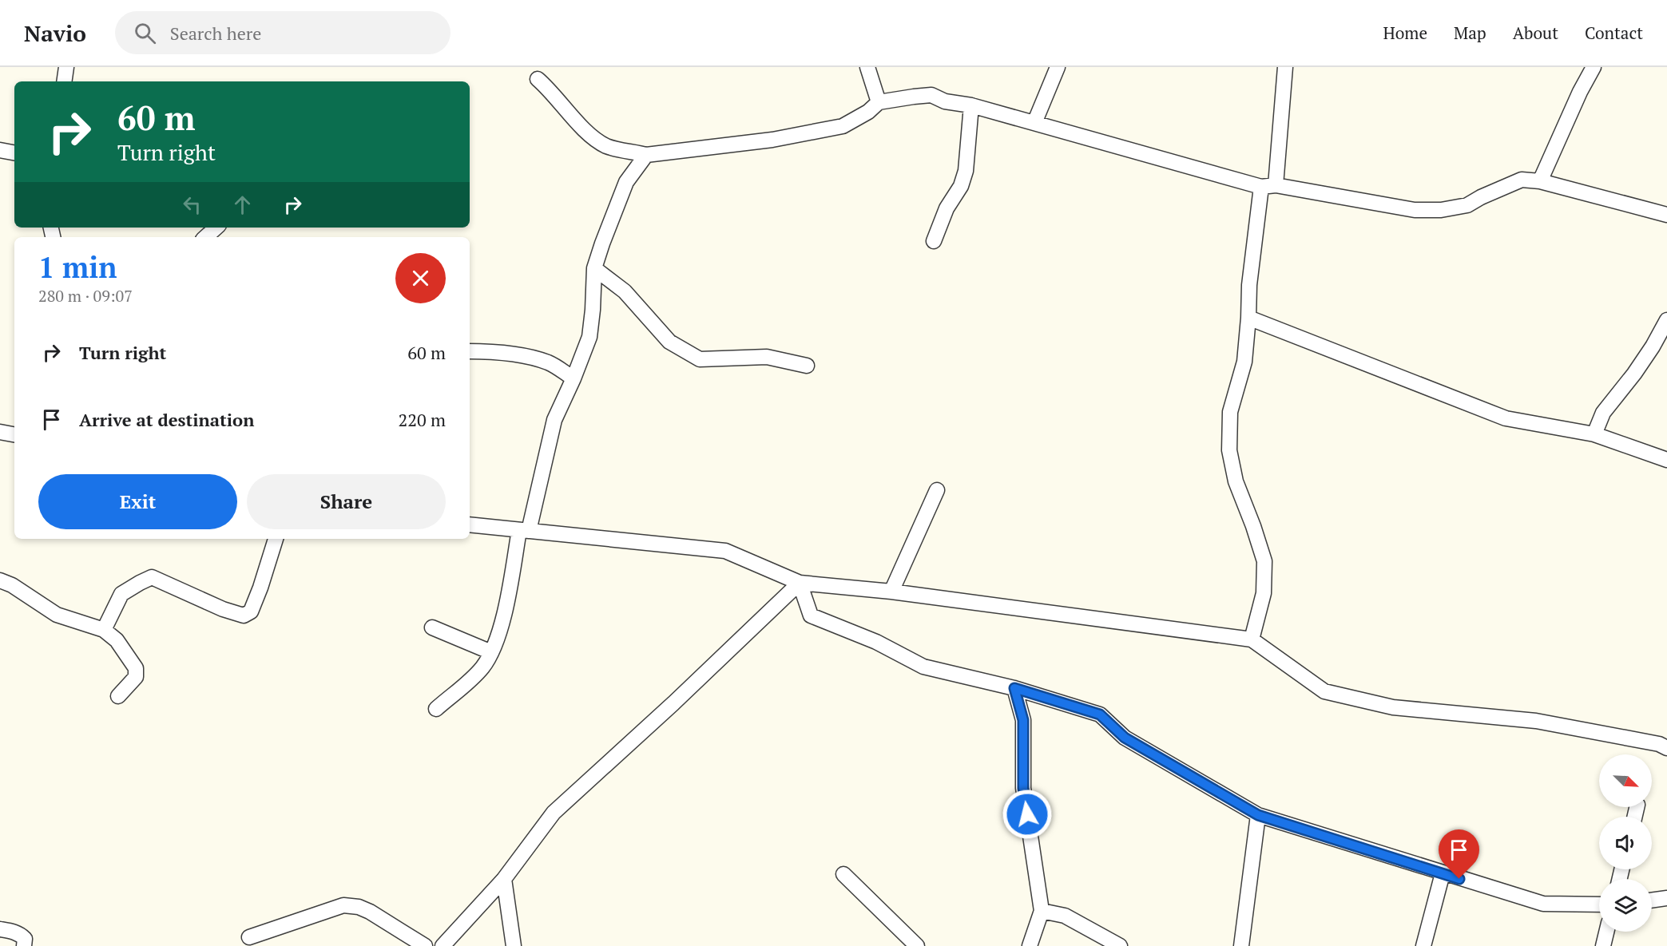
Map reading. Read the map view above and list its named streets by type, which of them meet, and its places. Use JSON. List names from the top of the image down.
{
  "north": "bottom right",
  "page": {
    "header": "Navio",
    "search": "Search here",
    "nav": [
      "Home",
      "Map",
      "About",
      "Contact"
    ],
    "turn": ["60 m", "Turn right"],
    "heading": ["1 min", "280 m · 09:07"],
    "list": [
      {
        "name": "Turn right",
        "value": "60 m"
      },
      {
        "name": "Arrive at destination",
        "value": "220 m"
      }
    ],
    "buttons": ["Exit", "Share"]
  }
}
